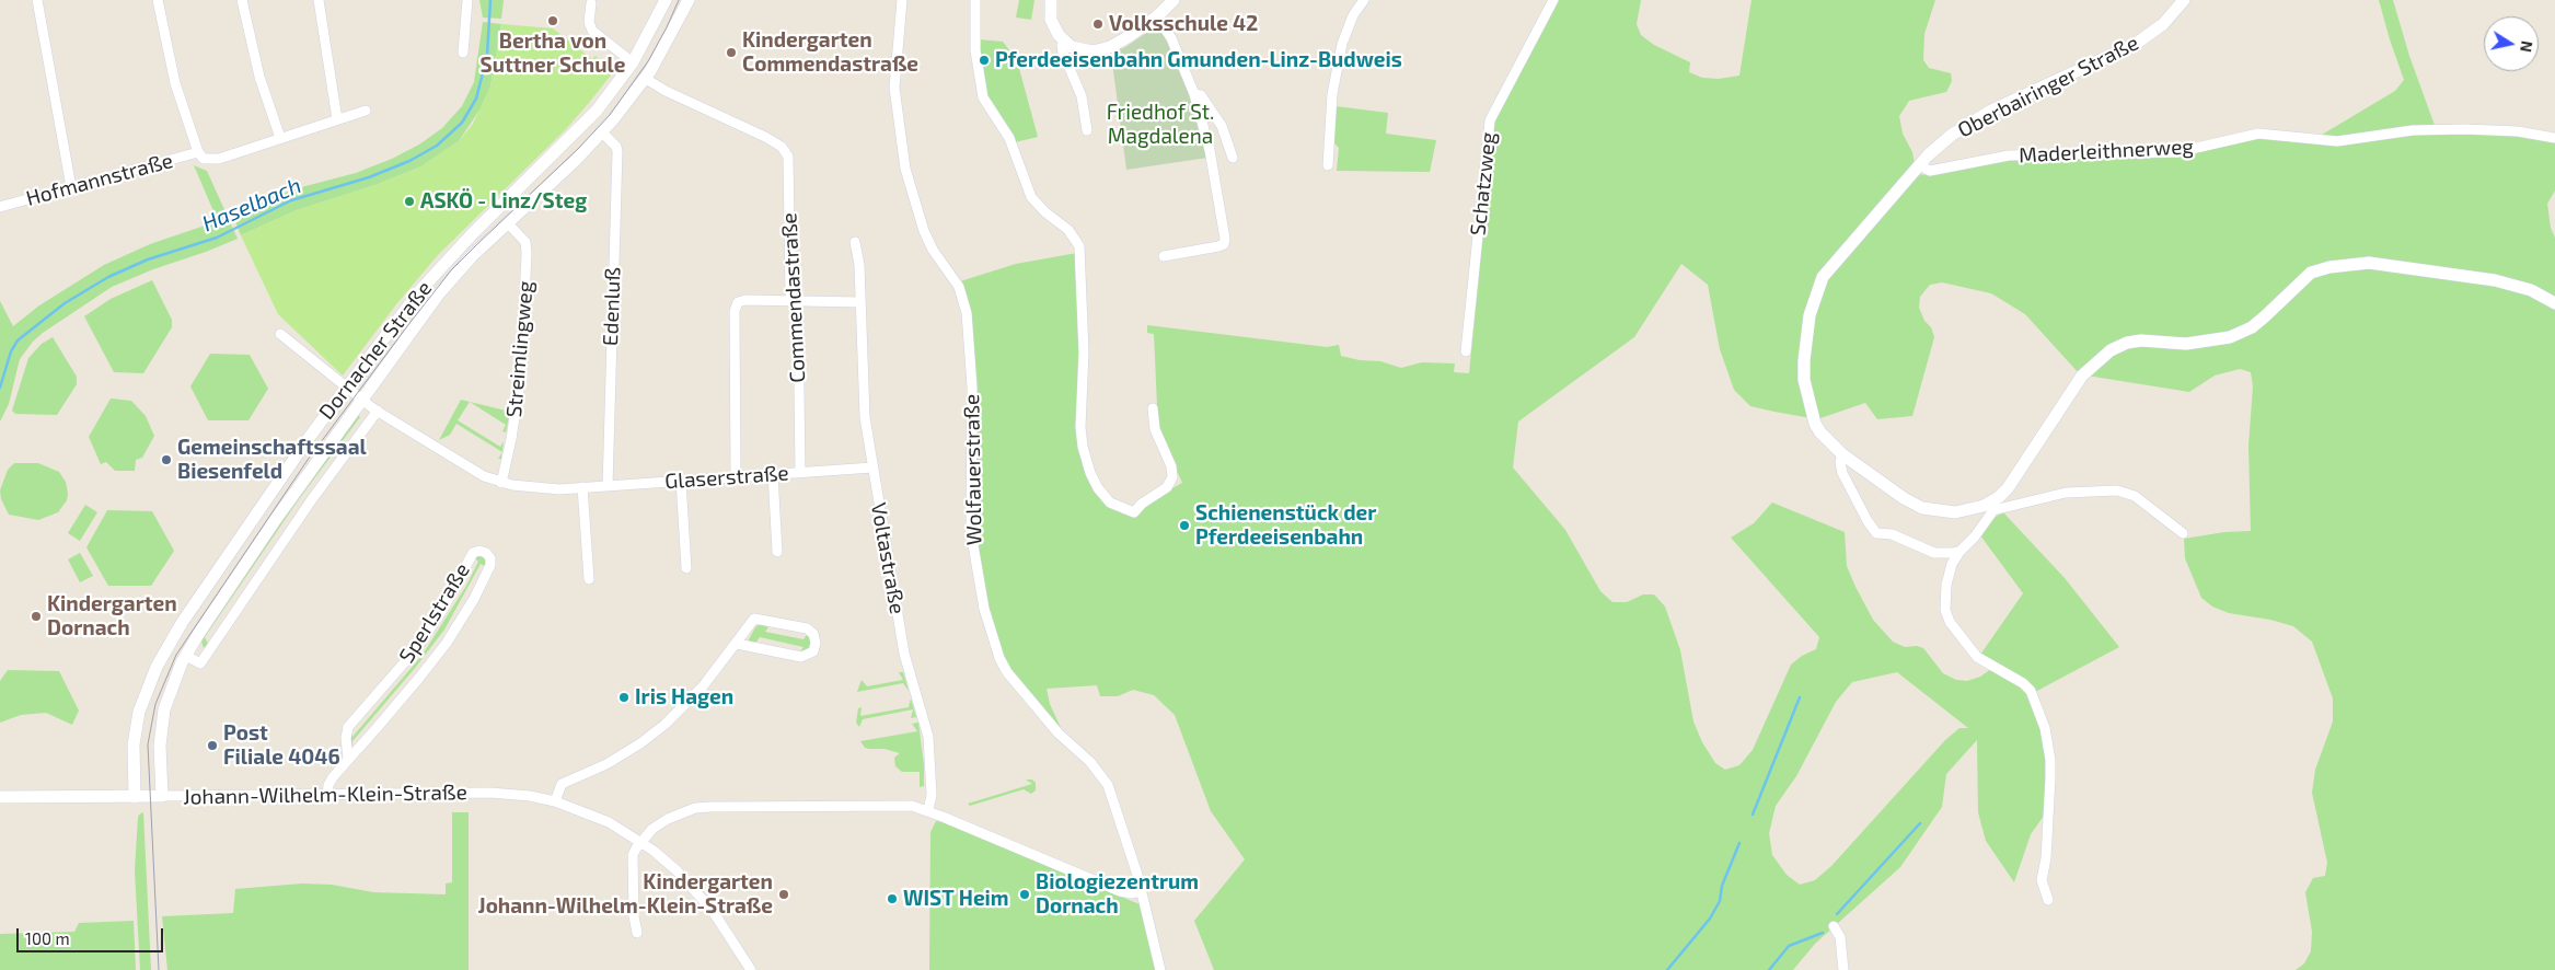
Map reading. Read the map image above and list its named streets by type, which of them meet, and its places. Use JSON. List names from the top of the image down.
{
  "streets": {
    "street": [
      "Oberbairinger Straße",
      "Maderleithnerweg",
      "Hofmannstraße",
      "Schatzweg",
      "Commendastraße",
      "Edenluß",
      "Streimlingweg",
      "Dornacher Straße",
      "Wolfauerstraße",
      "Glaserstraße",
      "Voltastraße",
      "Sperlstraße",
      "Johann-Wilhelm-Klein-Straße"
    ]
  },
  "crossings": [
    ["Oberbairinger Straße", "Maderleithnerweg"],
    ["Commendastraße", "Dornacher Straße"],
    ["Commendastraße", "Glaserstraße"],
    ["Edenluß", "Dornacher Straße"],
    ["Edenluß", "Glaserstraße"],
    ["Streimlingweg", "Dornacher Straße"],
    ["Streimlingweg", "Glaserstraße"],
    ["Dornacher Straße", "Glaserstraße"],
    ["Dornacher Straße", "Johann-Wilhelm-Klein-Straße"],
    ["Glaserstraße", "Voltastraße"],
    ["Sperlstraße", "Johann-Wilhelm-Klein-Straße"]
  ],
  "water": ["Haselbach"],
  "parks": ["Friedhof St. Magdalena"],
  "places": [
    "Bertha von Suttner Schule",
    "Volksschule 42",
    "Kindergarten Commendastraße",
    "Pferdeeisenbahn Gmunden-Linz-Budweis",
    "ASKÖ - Linz/Steg",
    "Gemeinschaftssaal Biesenfeld",
    "Schienenstück der Pferdeeisenbahn",
    "Kindergarten Dornach",
    "Iris Hagen",
    "Post Filiale 4046",
    "Kindergarten Johann-Wilhelm-Klein-Straße",
    "Biologiezentrum Dornach",
    "WIST Heim"
  ],
  "scale_bar": "100 m",
  "north": "right"
}
